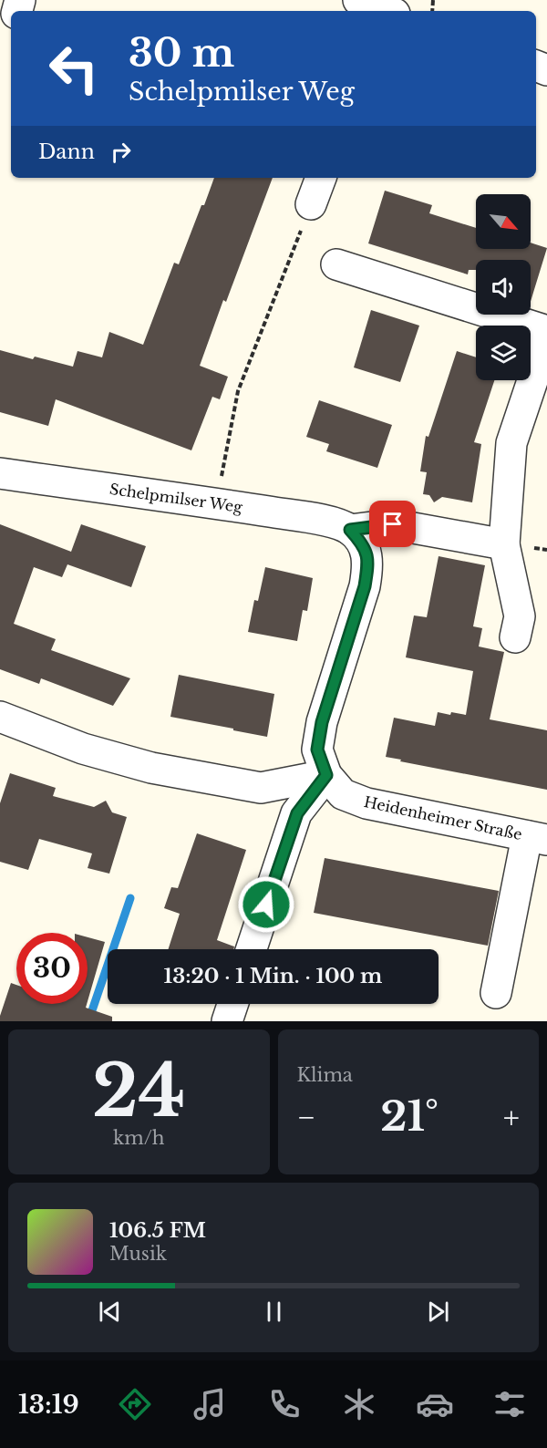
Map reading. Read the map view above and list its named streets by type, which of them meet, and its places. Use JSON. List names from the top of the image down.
{
  "streets": {
    "street": ["Schelpmilser Weg", "Heidenheimer Straße"]
  },
  "north": "bottom right",
  "page": {
    "turn": ["30 m", "Schelpmilser Weg"],
    "then": "Dann",
    "limit": "30",
    "trip": "13:20 · 1 Min. · 100 m",
    "tile": [
      ["24", "km/h"],
      "Klima"
    ],
    "heat": ["−", "21°", "+"],
    "song": ["106.5 FM", "Musik"],
    "tabs": "13:19"
  }
}
